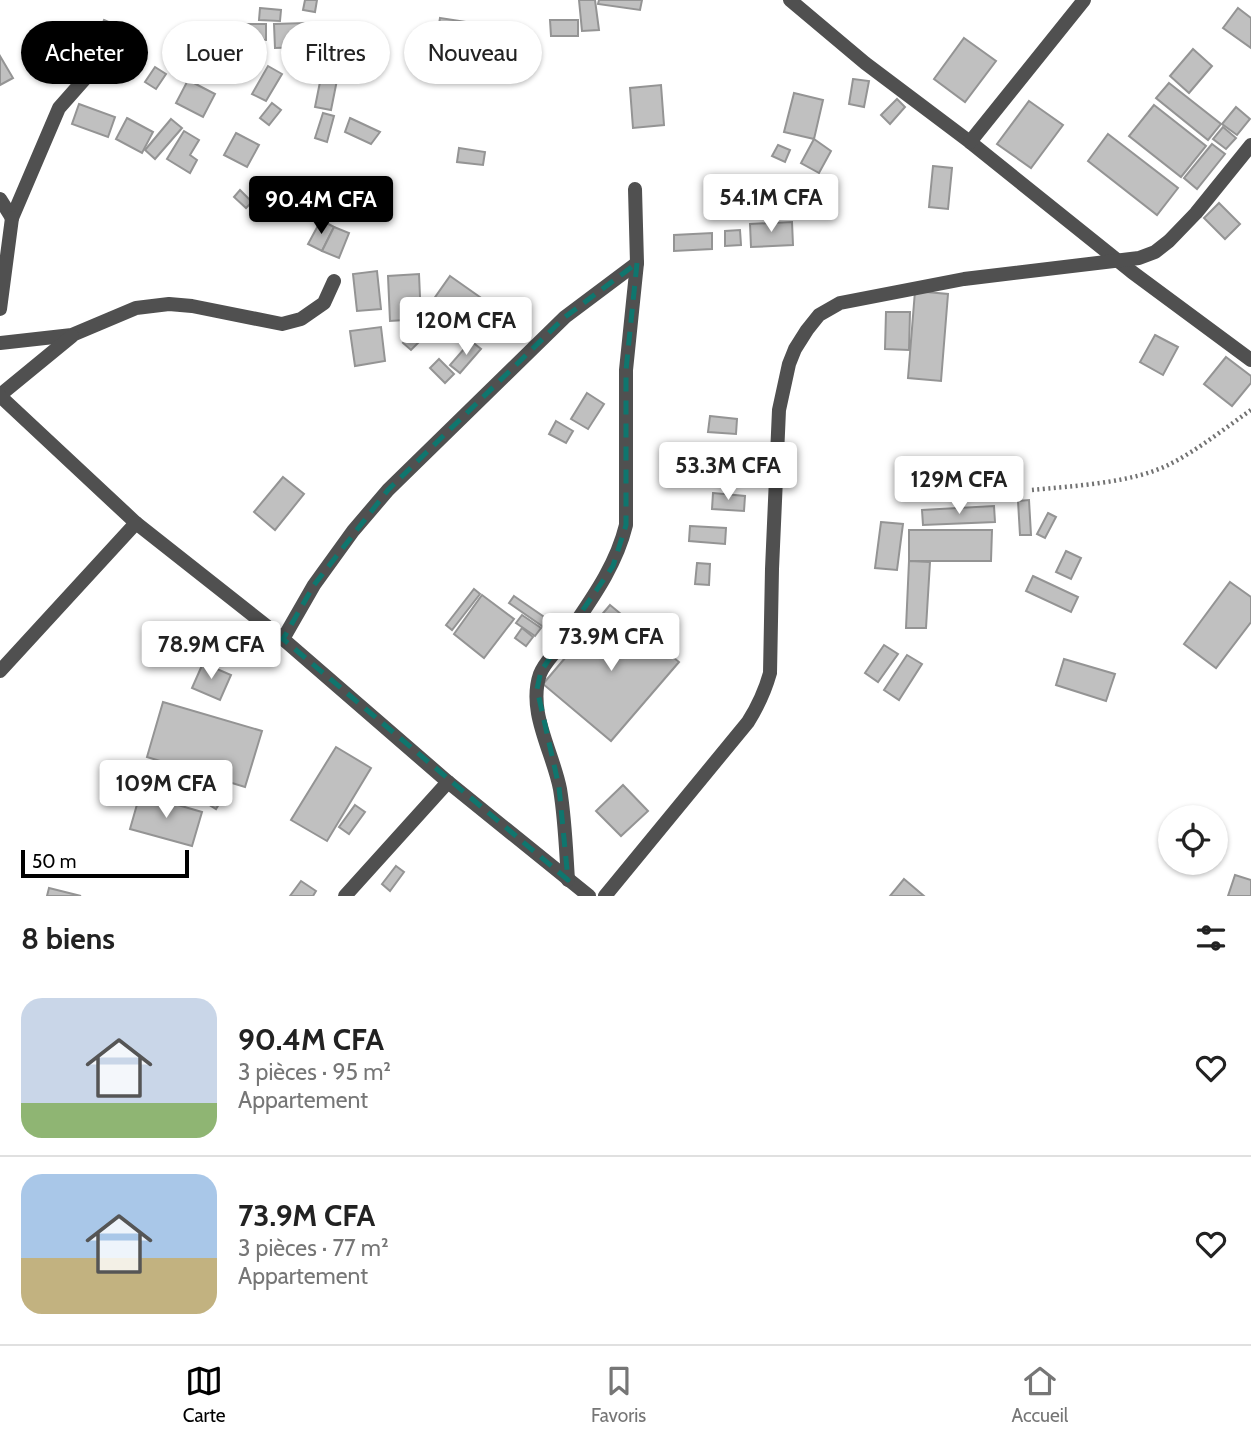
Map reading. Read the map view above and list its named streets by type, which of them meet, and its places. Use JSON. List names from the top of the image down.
{
  "scale_bar": "50 m",
  "page": {
    "chip": [
      "Acheter",
      "Louer",
      "Filtres",
      "Nouveau"
    ],
    "price": [
      "54.1M CFA",
      "90.4M CFA",
      "120M CFA",
      "53.3M CFA",
      "129M CFA",
      "73.9M CFA",
      "78.9M CFA",
      "109M CFA"
    ],
    "scale": "50 m",
    "heading": "8 biens",
    "list": [
      {
        "name": "90.4M CFA",
        "note": "3 pièces · 95 m² · Appartement"
      },
      {
        "name": "73.9M CFA",
        "note": "3 pièces · 77 m² · Appartement"
      }
    ],
    "tabs": ["Carte", "Favoris", "Accueil"]
  }
}
